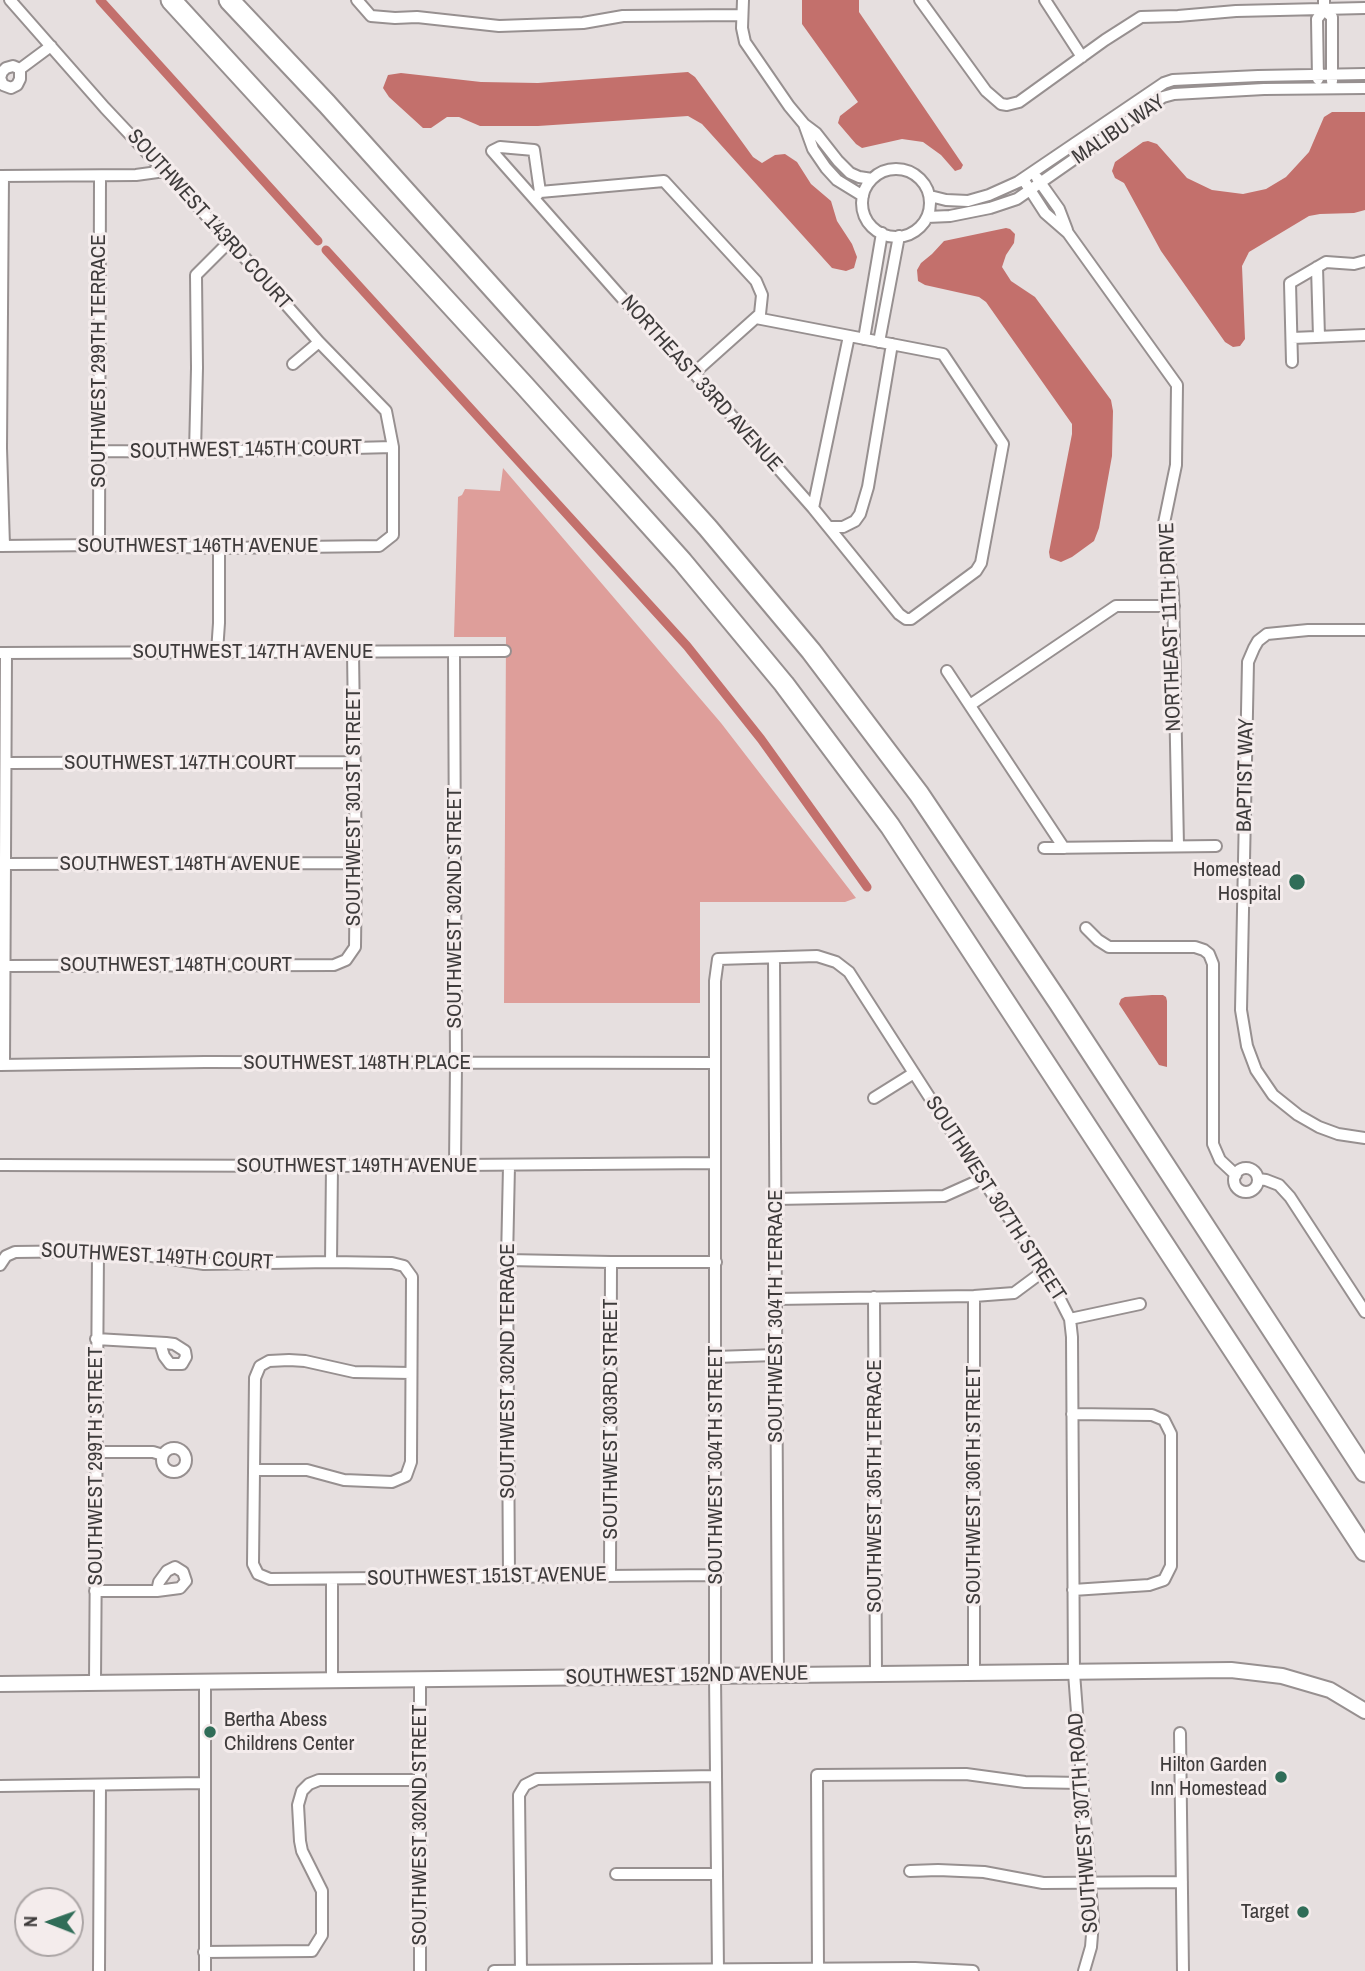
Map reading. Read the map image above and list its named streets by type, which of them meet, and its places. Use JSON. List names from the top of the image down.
{
  "streets": {
    "street": [
      "MALIBU WAY",
      "SOUTHWEST 143RD COURT",
      "SOUTHWEST 299TH TERRACE",
      "NORTHEAST 33RD AVENUE",
      "SOUTHWEST 145TH COURT",
      "SOUTHWEST 146TH AVENUE",
      "NORTHEAST 11TH DRIVE",
      "SOUTHWEST 147TH AVENUE",
      "SOUTHWEST 147TH COURT",
      "BAPTIST WAY",
      "SOUTHWEST 301ST STREET",
      "SOUTHWEST 148TH AVENUE",
      "SOUTHWEST 302ND STREET",
      "SOUTHWEST 148TH COURT",
      "SOUTHWEST 148TH PLACE",
      "SOUTHWEST 149TH AVENUE",
      "SOUTHWEST 307TH STREET",
      "SOUTHWEST 149TH COURT",
      "SOUTHWEST 304TH TERRACE",
      "SOUTHWEST 302ND TERRACE",
      "SOUTHWEST 303RD STREET",
      "SOUTHWEST 304TH STREET",
      "SOUTHWEST 299TH STREET",
      "SOUTHWEST 306TH STREET",
      "SOUTHWEST 305TH TERRACE",
      "SOUTHWEST 151ST AVENUE",
      "SOUTHWEST 152ND AVENUE",
      "SOUTHWEST 307TH ROAD"
    ]
  },
  "crossings": [
    ["MALIBU WAY", "NORTHEAST 11TH DRIVE"],
    ["SOUTHWEST 143RD COURT", "SOUTHWEST 145TH COURT"],
    ["SOUTHWEST 143RD COURT", "SOUTHWEST 146TH AVENUE"],
    ["SOUTHWEST 299TH TERRACE", "SOUTHWEST 145TH COURT"],
    ["SOUTHWEST 299TH TERRACE", "SOUTHWEST 146TH AVENUE"],
    ["SOUTHWEST 147TH AVENUE", "SOUTHWEST 301ST STREET"],
    ["SOUTHWEST 147TH AVENUE", "SOUTHWEST 302ND STREET"],
    ["SOUTHWEST 147TH COURT", "SOUTHWEST 301ST STREET"],
    ["SOUTHWEST 301ST STREET", "SOUTHWEST 148TH AVENUE"],
    ["SOUTHWEST 301ST STREET", "SOUTHWEST 148TH COURT"],
    ["SOUTHWEST 302ND STREET", "SOUTHWEST 148TH PLACE"],
    ["SOUTHWEST 302ND STREET", "SOUTHWEST 149TH AVENUE"],
    ["SOUTHWEST 302ND STREET", "SOUTHWEST 152ND AVENUE"],
    ["SOUTHWEST 148TH PLACE", "SOUTHWEST 304TH STREET"],
    ["SOUTHWEST 149TH AVENUE", "SOUTHWEST 302ND TERRACE"],
    ["SOUTHWEST 149TH AVENUE", "SOUTHWEST 304TH STREET"],
    ["SOUTHWEST 307TH STREET", "SOUTHWEST 304TH TERRACE"],
    ["SOUTHWEST 307TH STREET", "SOUTHWEST 304TH STREET"],
    ["SOUTHWEST 307TH STREET", "SOUTHWEST 152ND AVENUE"],
    ["SOUTHWEST 307TH STREET", "SOUTHWEST 307TH ROAD"],
    ["SOUTHWEST 149TH COURT", "SOUTHWEST 299TH STREET"],
    ["SOUTHWEST 304TH TERRACE", "SOUTHWEST 304TH STREET"],
    ["SOUTHWEST 304TH TERRACE", "SOUTHWEST 152ND AVENUE"],
    ["SOUTHWEST 302ND TERRACE", "SOUTHWEST 151ST AVENUE"],
    ["SOUTHWEST 303RD STREET", "SOUTHWEST 151ST AVENUE"],
    ["SOUTHWEST 304TH STREET", "SOUTHWEST 151ST AVENUE"],
    ["SOUTHWEST 304TH STREET", "SOUTHWEST 152ND AVENUE"],
    ["SOUTHWEST 299TH STREET", "SOUTHWEST 152ND AVENUE"],
    ["SOUTHWEST 306TH STREET", "SOUTHWEST 152ND AVENUE"],
    ["SOUTHWEST 305TH TERRACE", "SOUTHWEST 152ND AVENUE"],
    ["SOUTHWEST 152ND AVENUE", "SOUTHWEST 307TH ROAD"]
  ],
  "places": [
    "Homestead Hospital",
    "Bertha Abess Childrens Center",
    "Hilton Garden Inn Homestead",
    "Target"
  ],
  "north": "left"
}
